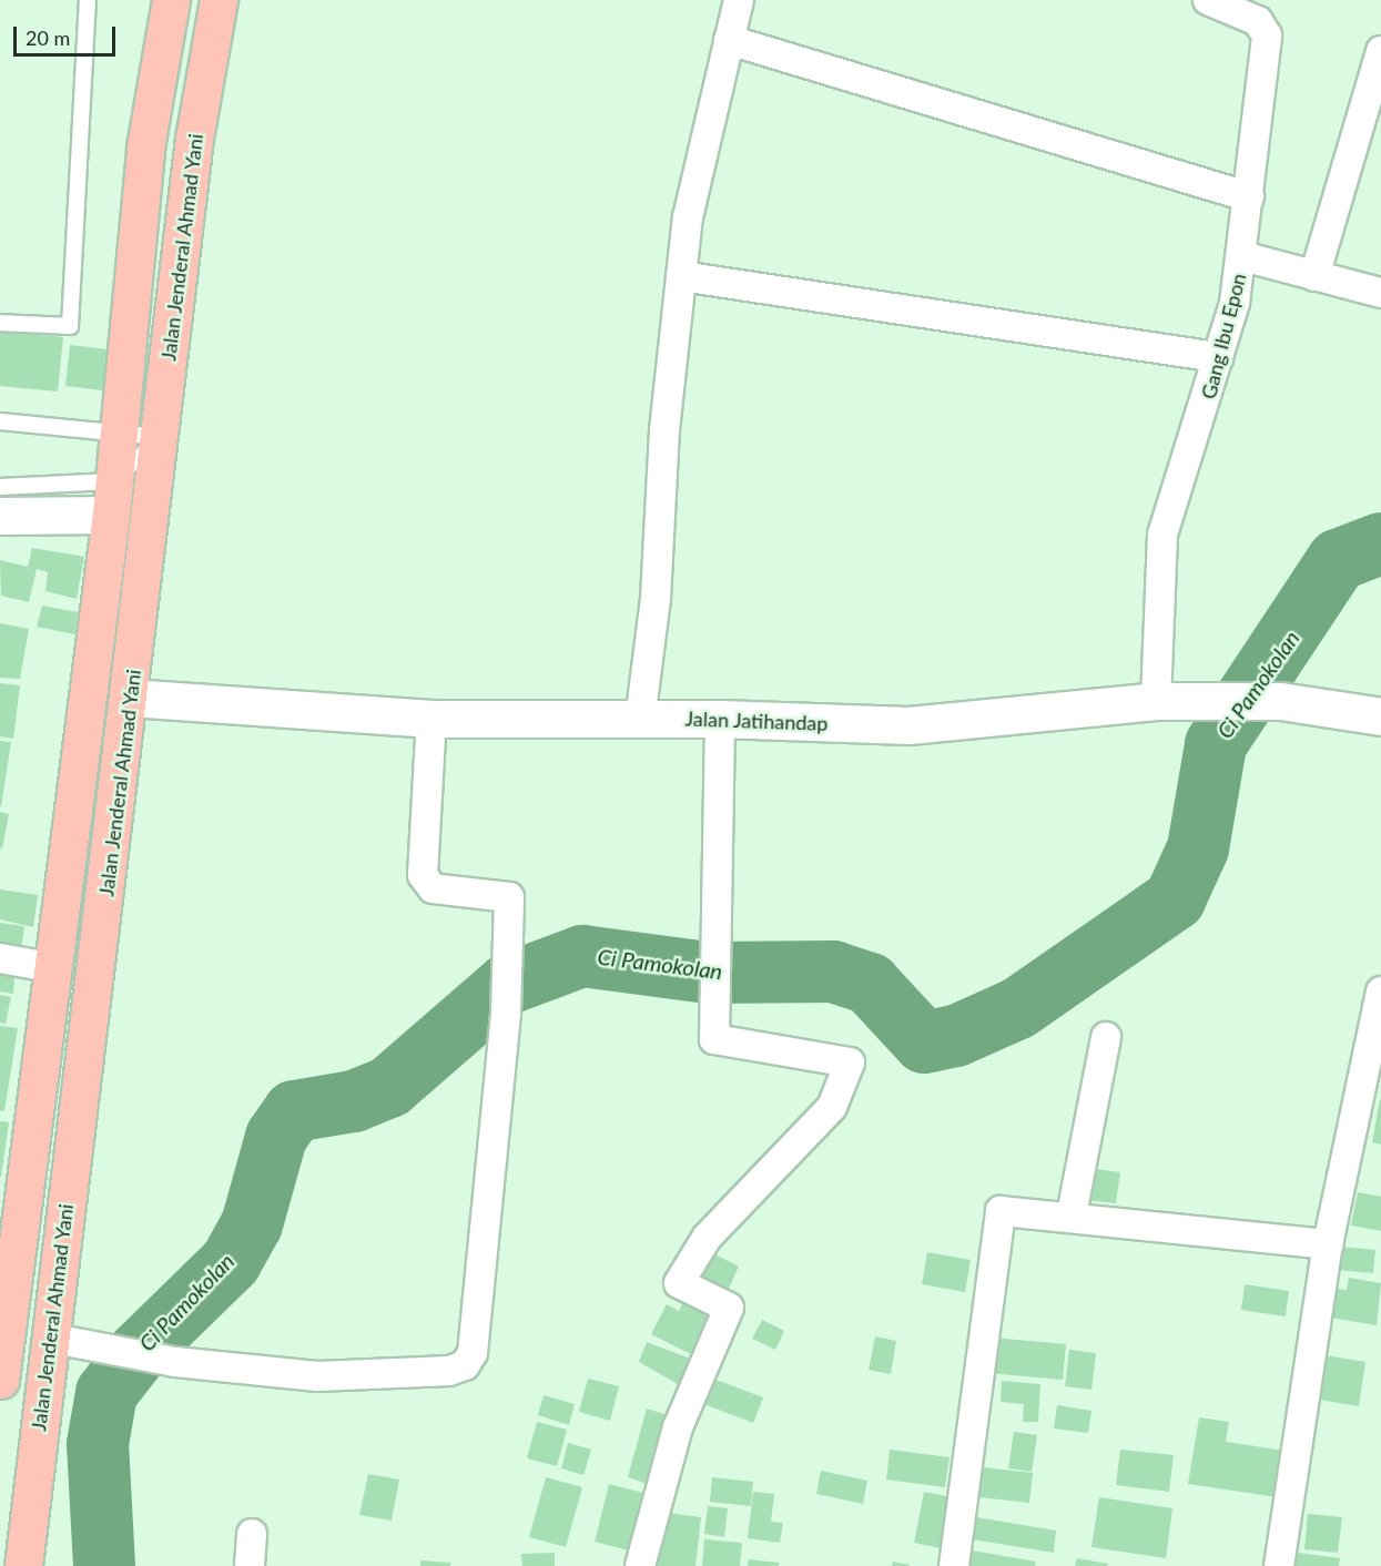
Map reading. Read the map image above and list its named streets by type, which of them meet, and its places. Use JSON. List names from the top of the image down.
{
  "streets": {
    "highway": ["Jalan Jenderal Ahmad Yani"],
    "street": ["Gang Ibu Epon", "Jalan Jatihandap"]
  },
  "crossings": [
    ["Jalan Jenderal Ahmad Yani", "Jalan Jatihandap"],
    ["Gang Ibu Epon", "Jalan Jatihandap"]
  ],
  "water": ["Ci Pamokolan"],
  "scale_bar": "20 m"
}
